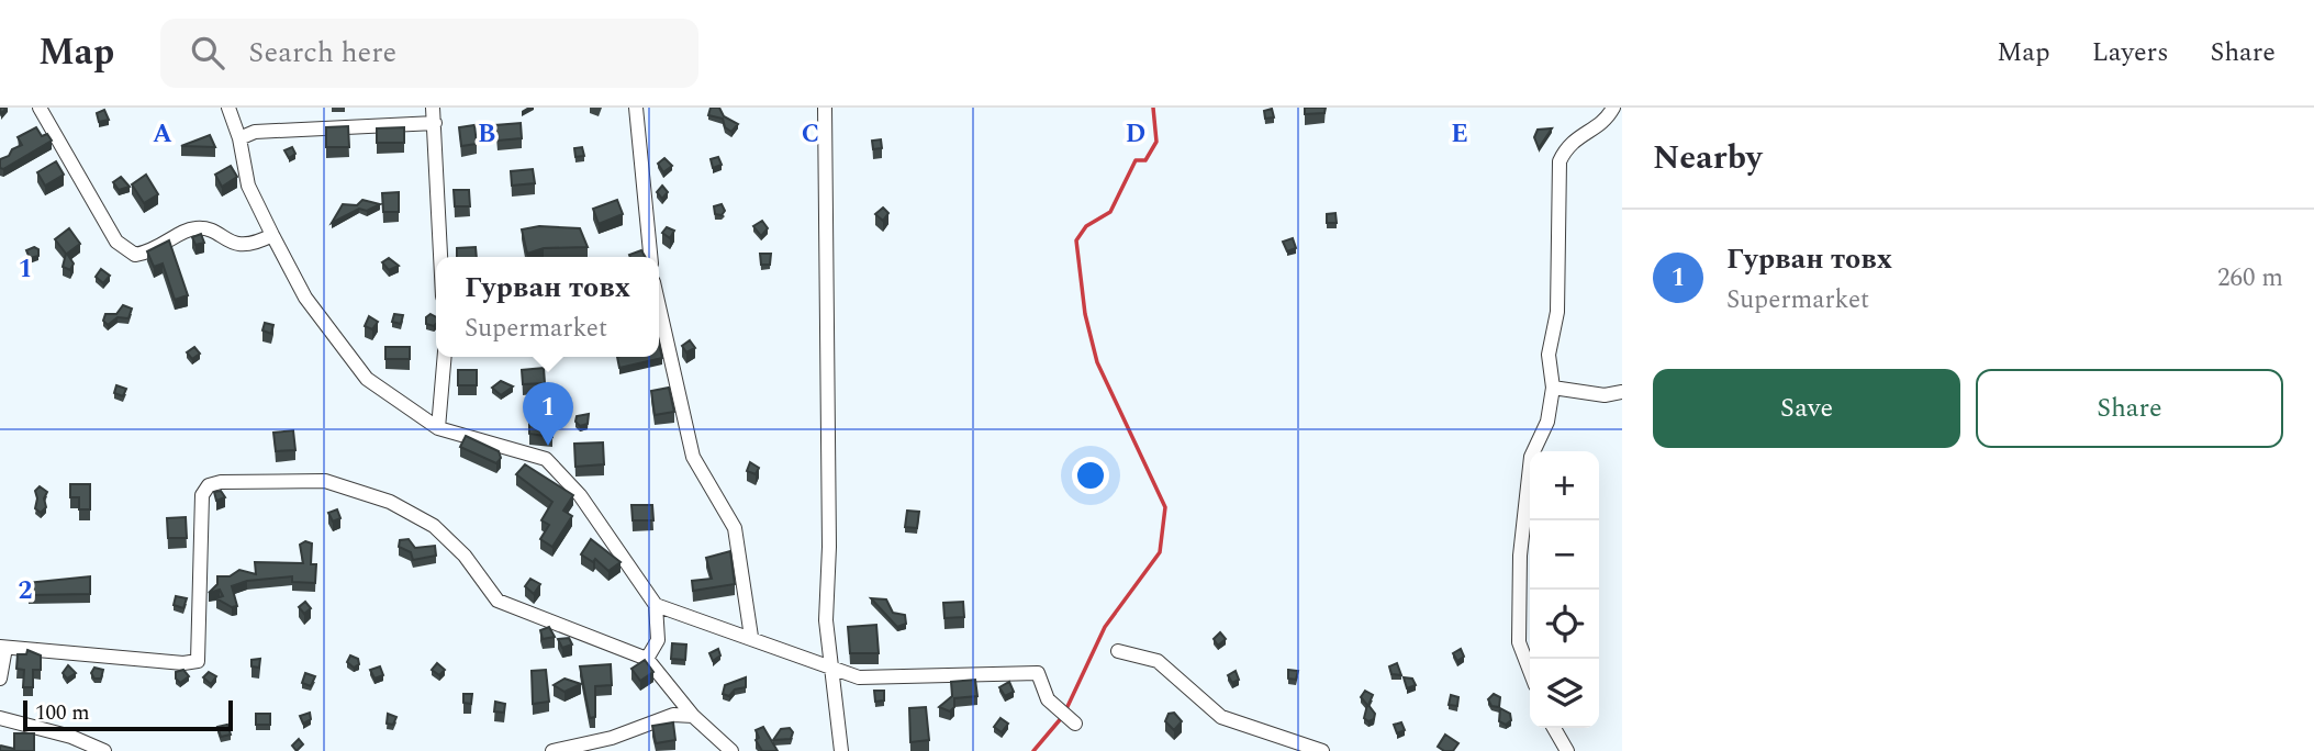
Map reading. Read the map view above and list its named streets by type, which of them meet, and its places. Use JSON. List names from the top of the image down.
{
  "scale_bar": "100 m",
  "page": {
    "header": "Map",
    "search": "Search here",
    "nav": ["Map", "Layers", "Share"],
    "heading": "Nearby",
    "list": [
      {
        "mark": "1",
        "name": "Гурван товх",
        "note": "Supermarket",
        "value": "260 m"
      }
    ],
    "popup": ["Гурван товх", "Supermarket"],
    "buttons": ["Save", "Share"],
    "pins": "1",
    "map_buttons": ["+", "−"],
    "scale": "100 m"
  },
  "grid": {
    "columns": [
      "A",
      "B",
      "C",
      "D",
      "E"
    ],
    "rows": ["1", "2"]
  }
}
